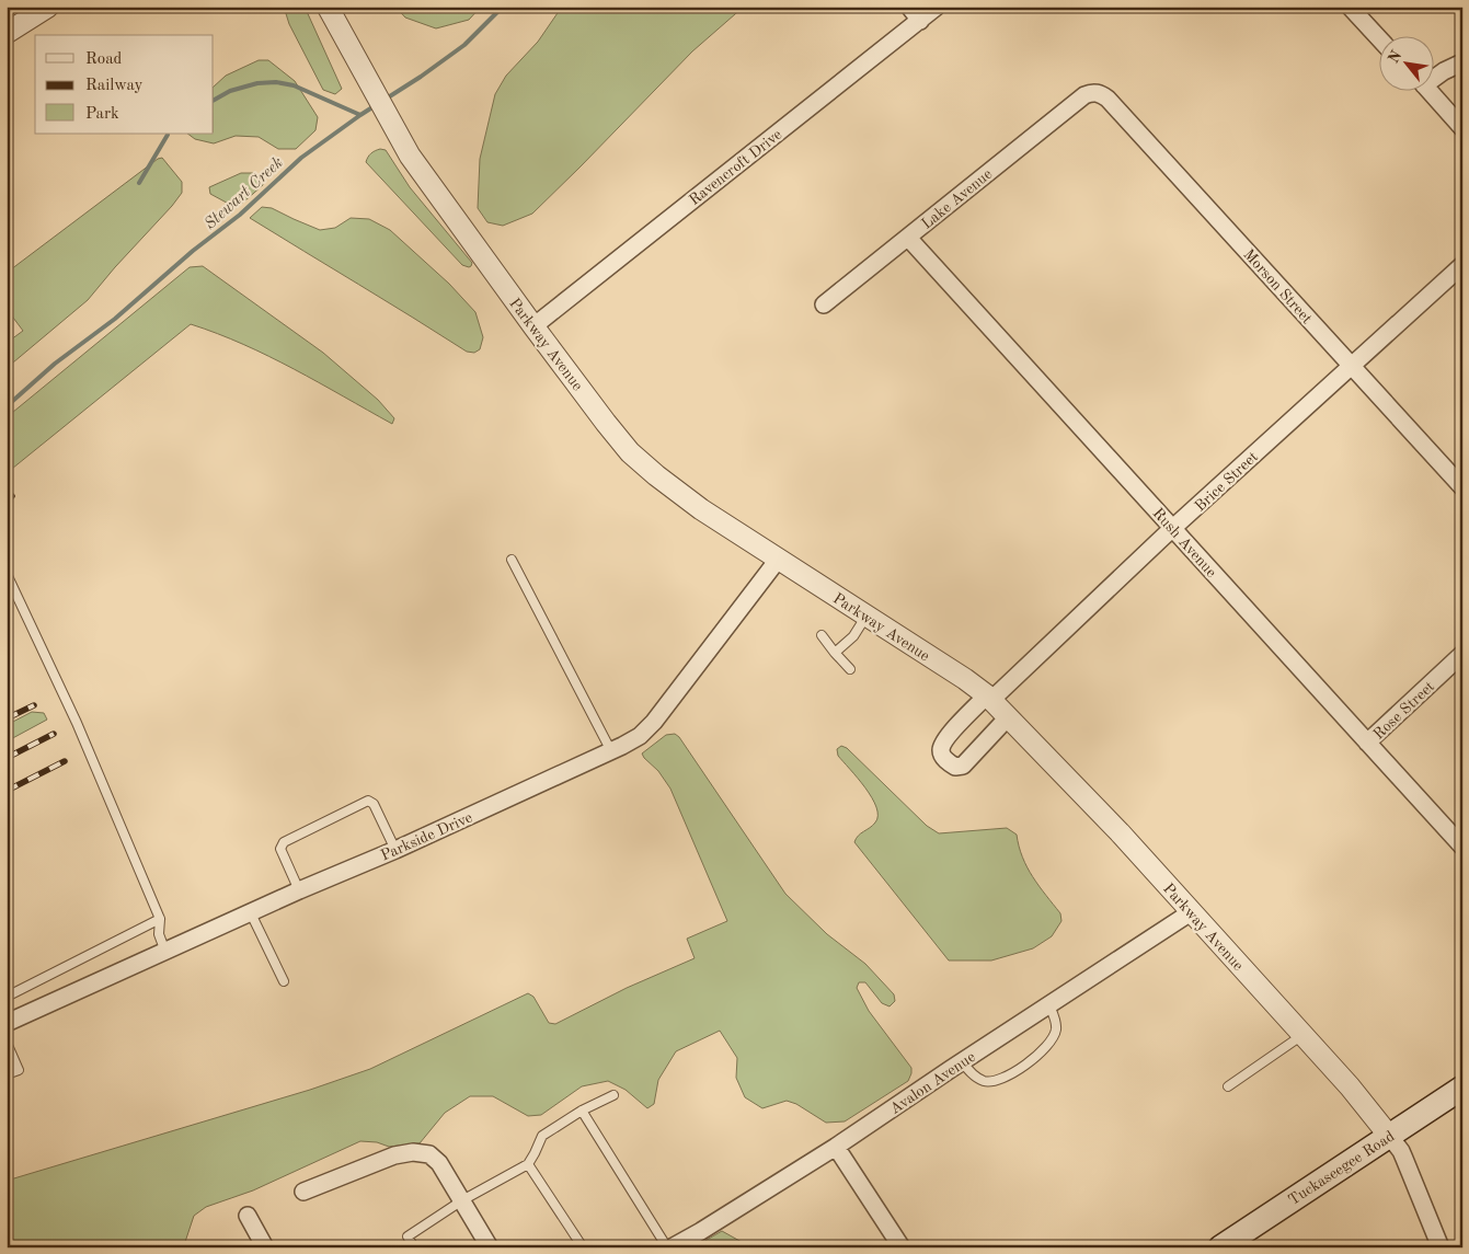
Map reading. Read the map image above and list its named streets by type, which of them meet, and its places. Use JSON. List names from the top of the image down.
{
  "streets": {
    "main road": ["Tuckaseegee Road"],
    "street": [
      "Ravencroft Drive",
      "Lake Avenue",
      "Morson Street",
      "Parkway Avenue",
      "Brice Street",
      "Rush Avenue",
      "Rose Street",
      "Parkside Drive",
      "Avalon Avenue"
    ]
  },
  "crossings": [
    ["Ravencroft Drive", "Parkway Avenue"],
    ["Lake Avenue", "Morson Street"],
    ["Lake Avenue", "Rush Avenue"],
    ["Morson Street", "Brice Street"],
    ["Parkway Avenue", "Brice Street"],
    ["Parkway Avenue", "Parkside Drive"],
    ["Parkway Avenue", "Avalon Avenue"],
    ["Parkway Avenue", "Tuckaseegee Road"],
    ["Brice Street", "Rush Avenue"],
    ["Rush Avenue", "Rose Street"]
  ],
  "water": ["Stewart Creek"],
  "legend": ["Road", "Railway", "Park"],
  "north": "top left"
}
